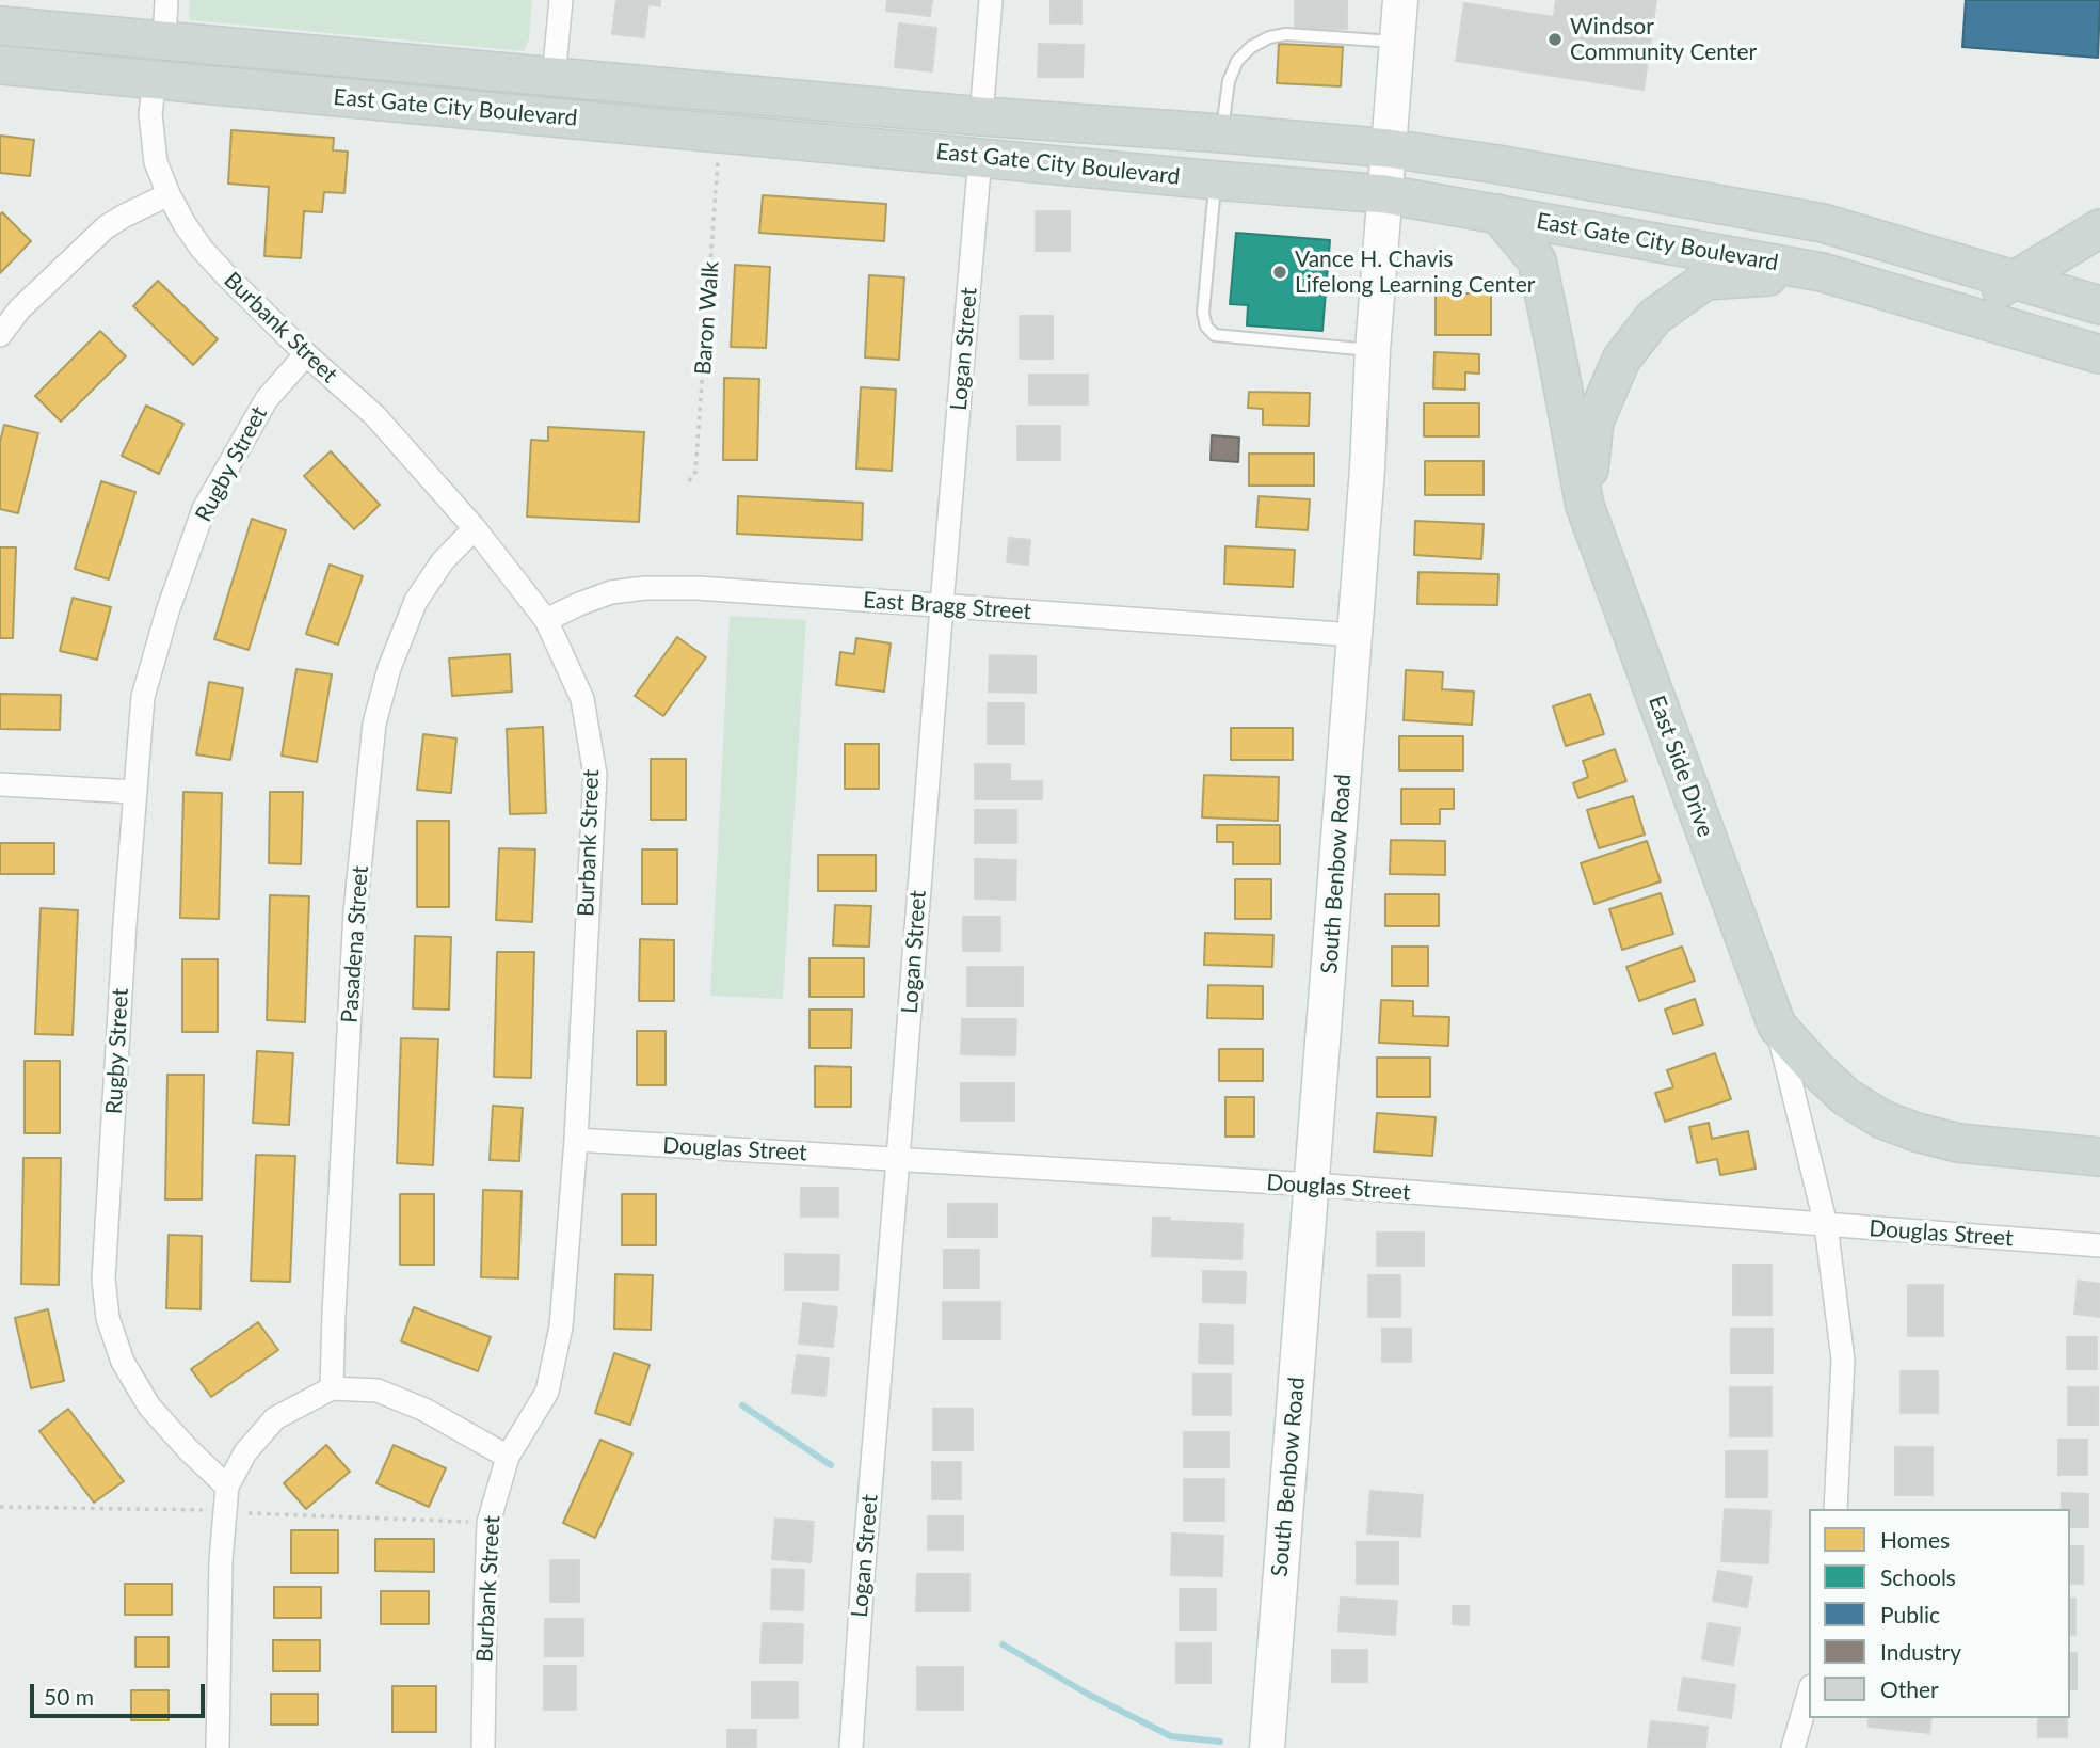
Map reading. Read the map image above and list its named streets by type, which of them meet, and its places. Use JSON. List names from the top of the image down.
{
  "streets": {
    "main road": ["East Gate City Boulevard", "East Side Drive", "South Benbow Road"],
    "street": [
      "Burbank Street",
      "Logan Street",
      "Rugby Street",
      "East Bragg Street",
      "Pasadena Street",
      "Douglas Street"
    ],
    "path": ["Baron Walk"]
  },
  "crossings": [
    ["East Gate City Boulevard", "Burbank Street"],
    ["East Gate City Boulevard", "Logan Street"],
    ["East Gate City Boulevard", "East Side Drive"],
    ["East Gate City Boulevard", "South Benbow Road"],
    ["Burbank Street", "Rugby Street"],
    ["Burbank Street", "East Bragg Street"],
    ["Burbank Street", "Pasadena Street"],
    ["Burbank Street", "Douglas Street"],
    ["Logan Street", "East Bragg Street"],
    ["Logan Street", "Douglas Street"],
    ["East Bragg Street", "South Benbow Road"],
    ["East Side Drive", "Douglas Street"],
    ["South Benbow Road", "Douglas Street"]
  ],
  "places": ["Windsor Community Center", "Vance H. Chavis Lifelong Learning Center"],
  "legend": [
    "Homes",
    "Schools",
    "Public",
    "Industry",
    "Other"
  ],
  "scale_bar": "50 m"
}
